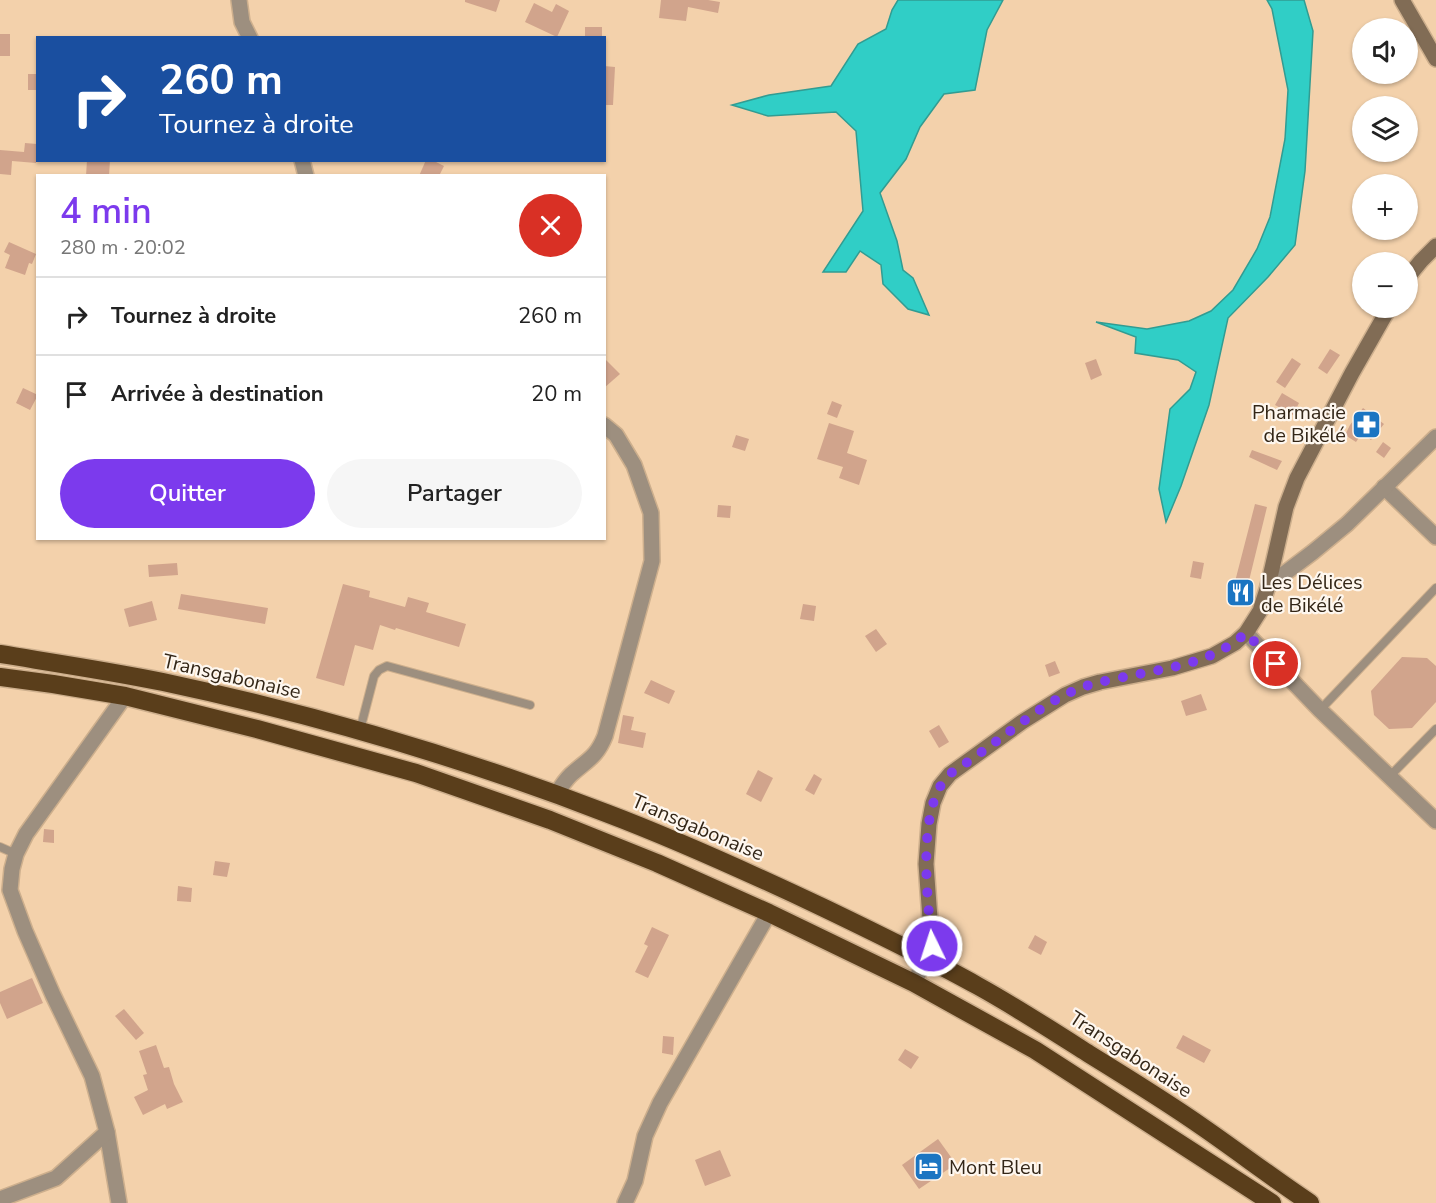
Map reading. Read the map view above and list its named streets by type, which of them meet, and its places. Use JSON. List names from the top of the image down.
{
  "streets": {
    "highway": ["Transgabonaise"]
  },
  "places": {
    "pharmacy": ["Pharmacie de Bikélé"],
    "restaurant": ["Les Délices de Bikélé"],
    "hotel": ["Mont Bleu"]
  },
  "page": {
    "map_buttons": ["+", "−"],
    "turn": ["260 m", "Tournez à droite"],
    "heading": ["4 min", "280 m · 20:02"],
    "list": [
      {
        "name": "Tournez à droite",
        "value": "260 m"
      },
      {
        "name": "Arrivée à destination",
        "value": "20 m"
      }
    ],
    "buttons": ["Quitter", "Partager"]
  }
}
